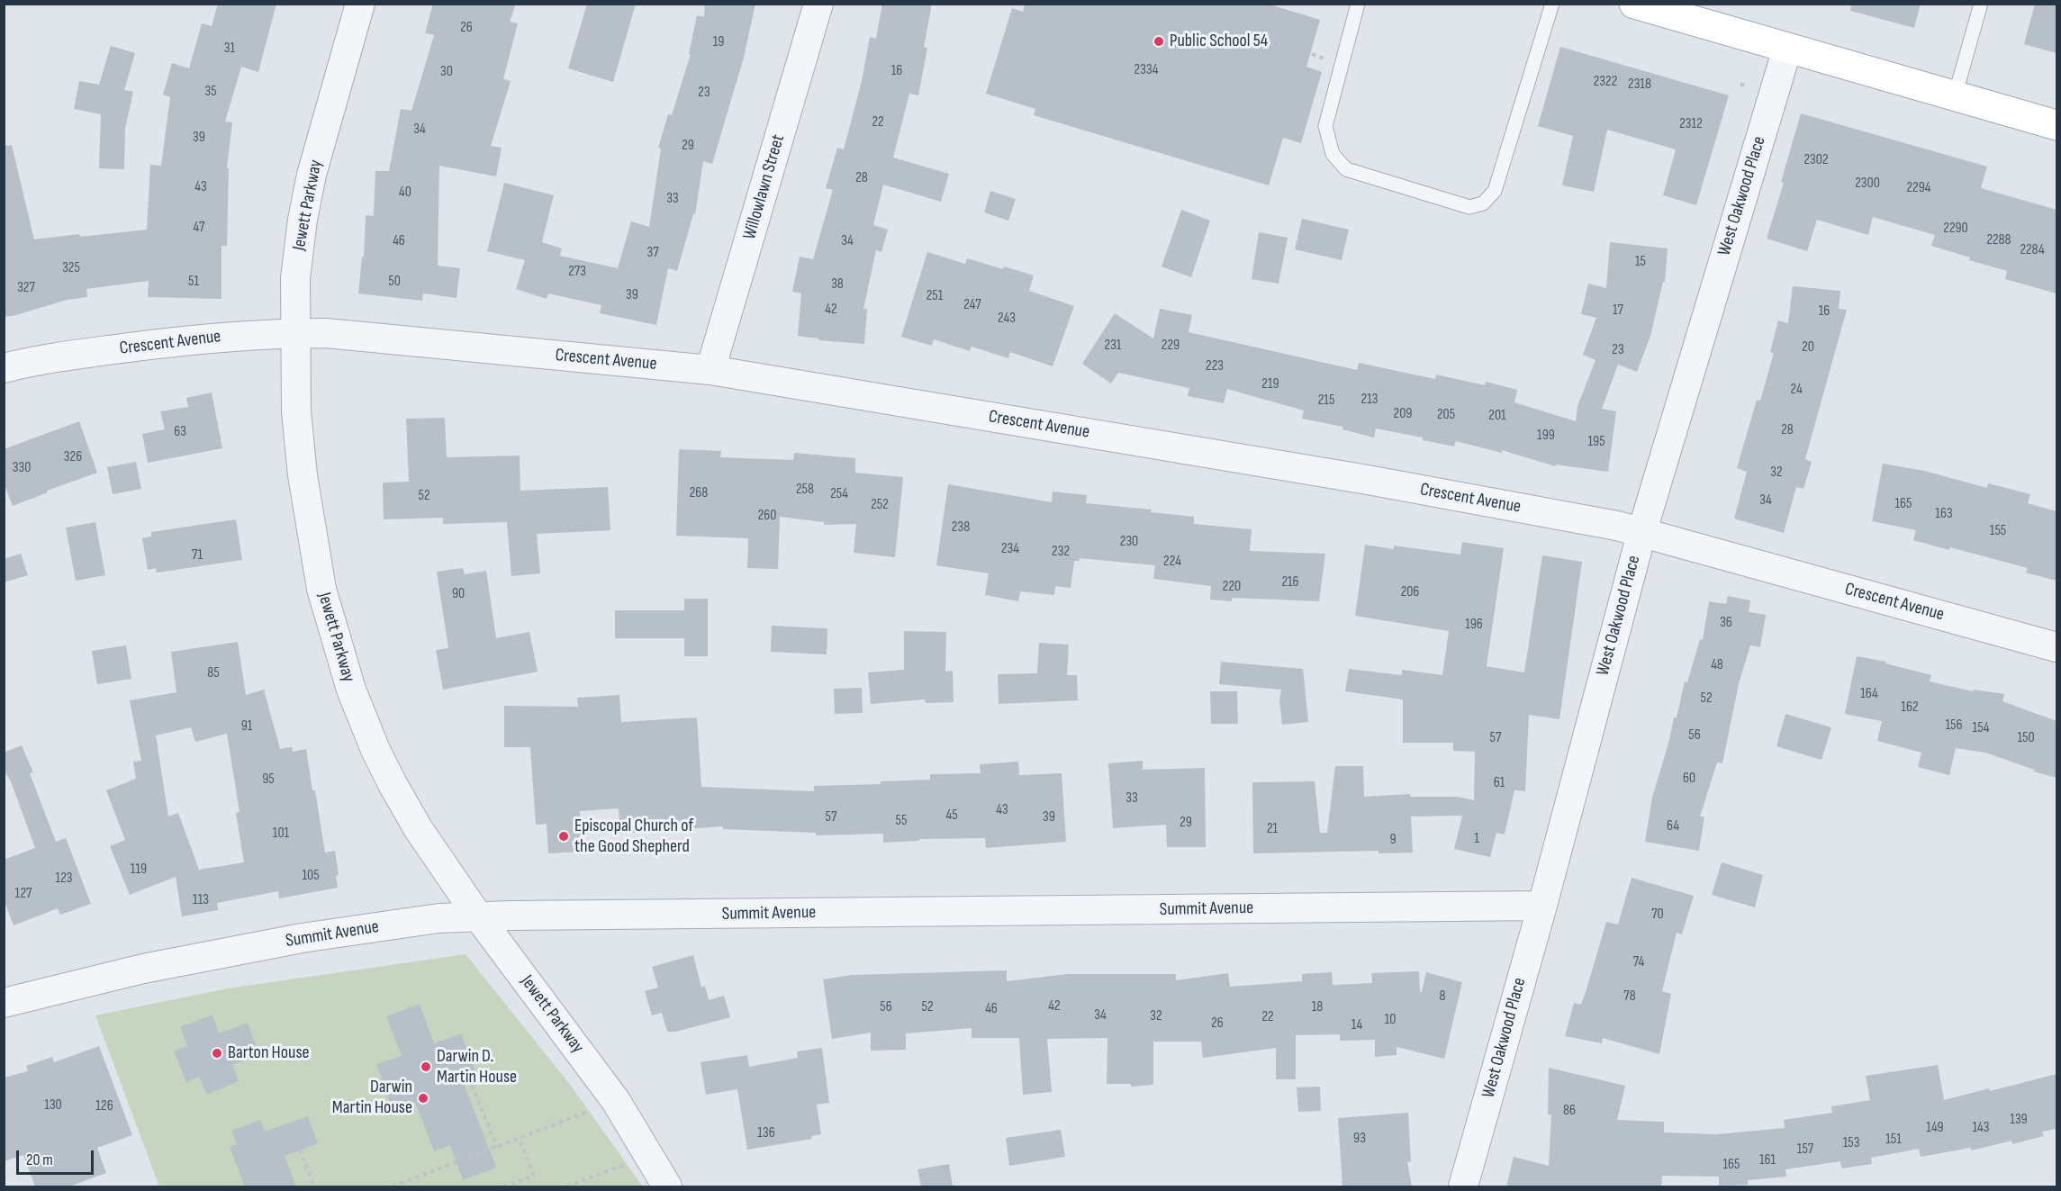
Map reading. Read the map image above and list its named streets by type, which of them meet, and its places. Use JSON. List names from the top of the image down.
{
  "streets": {
    "street": [
      "Willowlawn Street",
      "West Oakwood Place",
      "Jewett Parkway",
      "Crescent Avenue",
      "Summit Avenue"
    ]
  },
  "crossings": [
    ["Willowlawn Street", "Crescent Avenue"],
    ["West Oakwood Place", "Crescent Avenue"],
    ["West Oakwood Place", "Summit Avenue"],
    ["Jewett Parkway", "Crescent Avenue"],
    ["Jewett Parkway", "Summit Avenue"]
  ],
  "places": [
    "Public School 54",
    "Episcopal Church of the Good Shepherd",
    "Barton House",
    "Darwin D. Martin House",
    "Darwin Martin House"
  ],
  "house_numbers": [
    "26",
    "19",
    "31",
    "2334",
    "16",
    "30",
    "2322",
    "2318",
    "35",
    "23",
    "22",
    "2312",
    "34",
    "39",
    "29",
    "2302",
    "28",
    "2300",
    "43",
    "2294",
    "40",
    "33",
    "47",
    "2290",
    "2288",
    "46",
    "34",
    "2284",
    "37",
    "15",
    "325",
    "273",
    "51",
    "50",
    "38",
    "327",
    "39",
    "251",
    "247",
    "42",
    "17",
    "16",
    "243",
    "231",
    "229",
    "20",
    "23",
    "223",
    "219",
    "24",
    "213",
    "215",
    "209",
    "205",
    "201",
    "28",
    "63",
    "199",
    "195",
    "326",
    "330",
    "32",
    "258",
    "268",
    "254",
    "52",
    "34",
    "165",
    "252",
    "163",
    "260",
    "238",
    "155",
    "230",
    "234",
    "232",
    "71",
    "224",
    "216",
    "220",
    "206",
    "90",
    "36",
    "196",
    "48",
    "85",
    "164",
    "52",
    "162",
    "156",
    "91",
    "154",
    "56",
    "57",
    "150",
    "60",
    "95",
    "61",
    "33",
    "43",
    "45",
    "57",
    "39",
    "55",
    "29",
    "64",
    "21",
    "101",
    "1",
    "9",
    "119",
    "105",
    "123",
    "127",
    "113",
    "70",
    "74",
    "8",
    "78",
    "42",
    "56",
    "52",
    "18",
    "46",
    "34",
    "32",
    "22",
    "10",
    "26",
    "14",
    "130",
    "126",
    "86",
    "139",
    "149",
    "143",
    "136",
    "93",
    "151",
    "153",
    "157",
    "161",
    "165"
  ],
  "scale_bar": "20 m"
}
